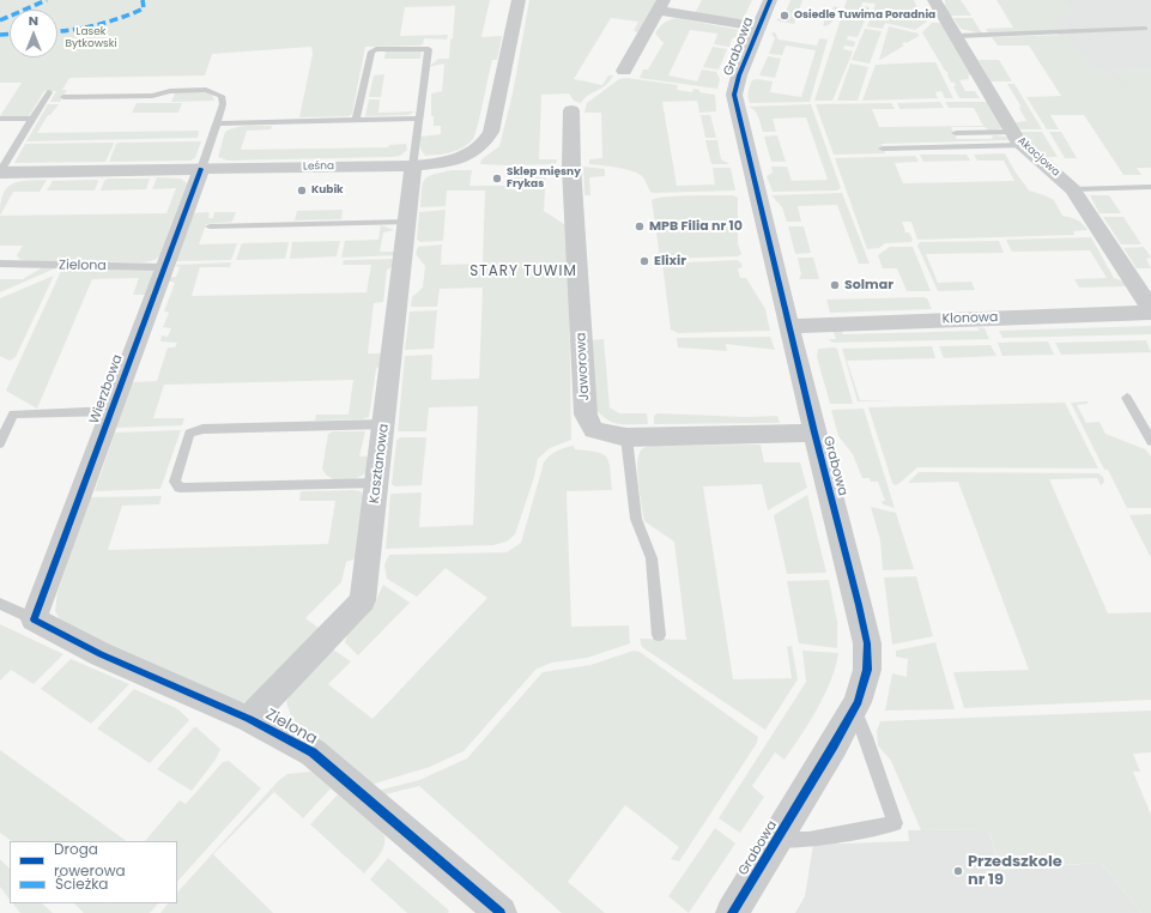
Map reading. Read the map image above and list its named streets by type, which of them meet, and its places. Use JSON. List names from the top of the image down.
{
  "streets": {
    "street": [
      "Grabowa",
      "Akacjowa",
      "Leśna",
      "Zielona",
      "Klonowa",
      "Jaworowa",
      "Wierzbowa",
      "Kasztanowa"
    ]
  },
  "crossings": [
    ["Grabowa", "Klonowa"],
    ["Grabowa", "Jaworowa"],
    ["Akacjowa", "Klonowa"],
    ["Leśna", "Wierzbowa"],
    ["Leśna", "Kasztanowa"],
    ["Zielona", "Wierzbowa"],
    ["Zielona", "Kasztanowa"]
  ],
  "districts": ["STARY TUWIM"],
  "parks": ["Lasek Bytkowski"],
  "places": [
    "Osiedle Tuwima Poradnia",
    "Sklep mięsny Frykas",
    "Kubik",
    "MPB Filia nr 10",
    "Elixir",
    "Solmar",
    "Przedszkole nr 19"
  ],
  "legend": ["Droga rowerowa", "Ścieżka"],
  "north": "top"
}
